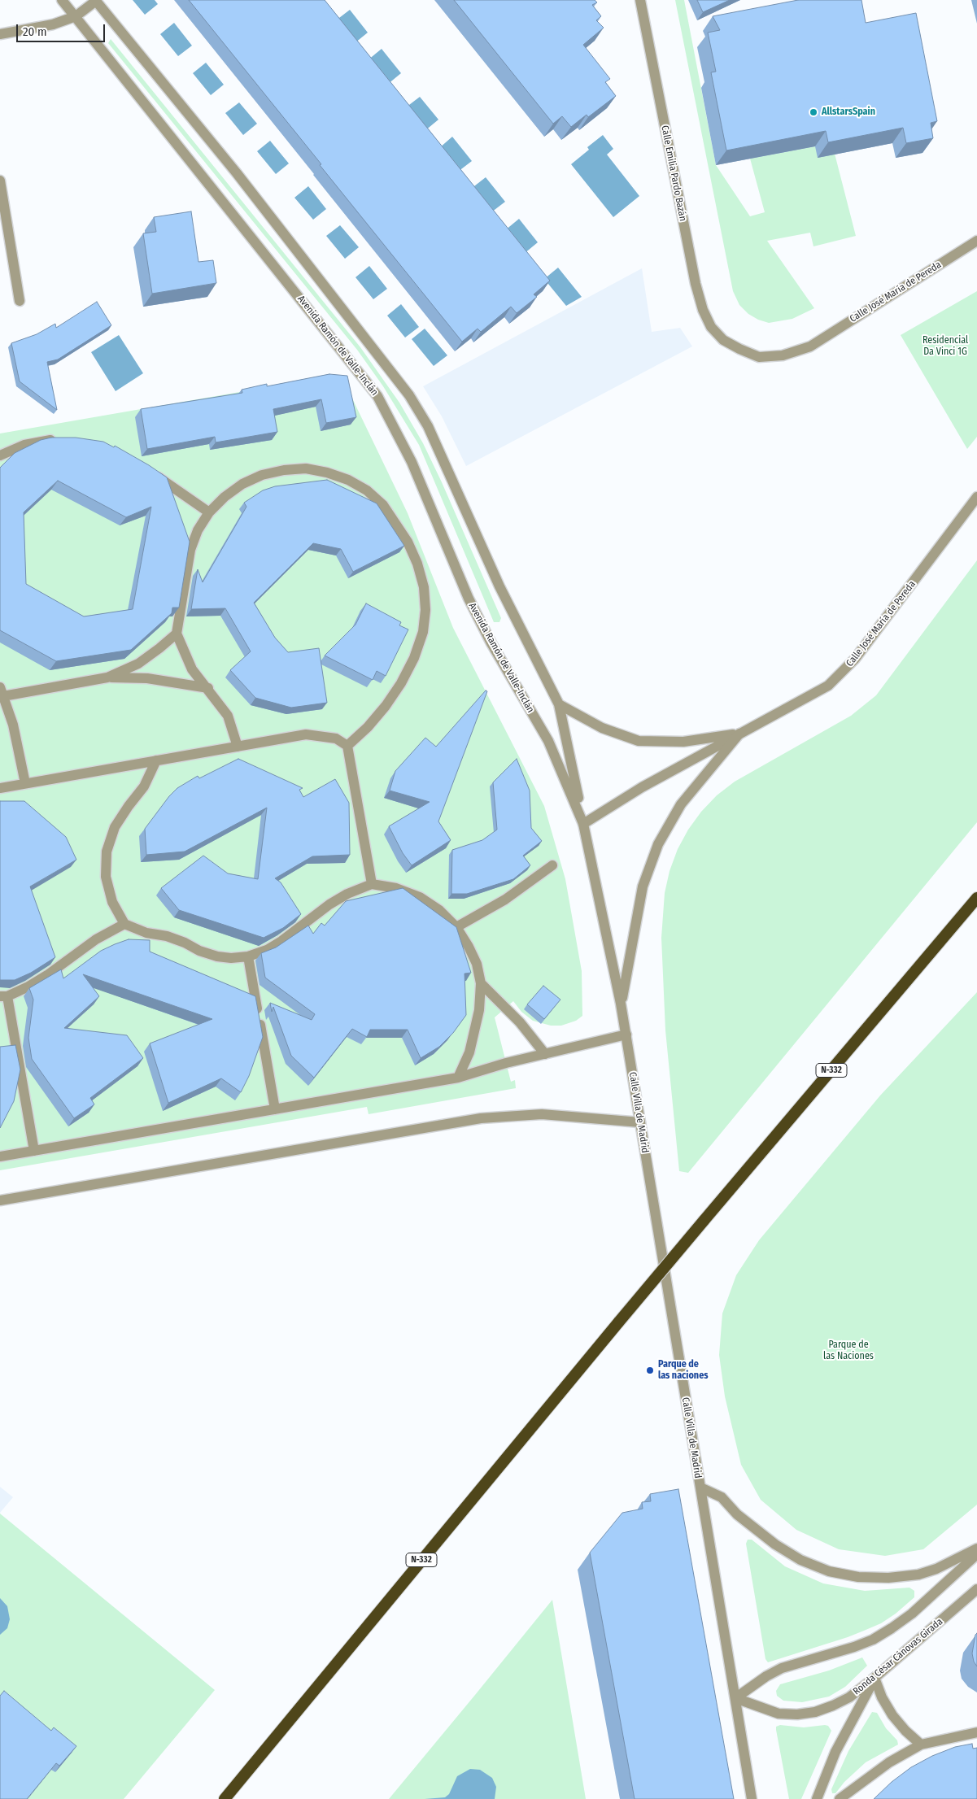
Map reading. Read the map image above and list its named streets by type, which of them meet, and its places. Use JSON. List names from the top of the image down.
{
  "streets": {
    "highway": ["N-332"],
    "street": [
      "Calle Emilia Pardo Bazán",
      "Calle José María de Pereda",
      "Avenida Ramón de Valle-Inclán",
      "Calle Villa de Madrid",
      "Ronda César Cánovas Girada"
    ]
  },
  "crossings": [
    ["Calle Emilia Pardo Bazán", "Calle José María de Pereda"],
    ["Calle José María de Pereda", "Avenida Ramón de Valle-Inclán"],
    ["Calle José María de Pereda", "Calle Villa de Madrid"],
    ["Avenida Ramón de Valle-Inclán", "Calle Villa de Madrid"],
    ["Calle Villa de Madrid", "Ronda César Cánovas Girada"]
  ],
  "parks": ["Residencial Da Vinci 1G", "Parque de las Naciones"],
  "places": ["AllstarsSpain", "Parque de las naciones"],
  "scale_bar": "20 m"
}
